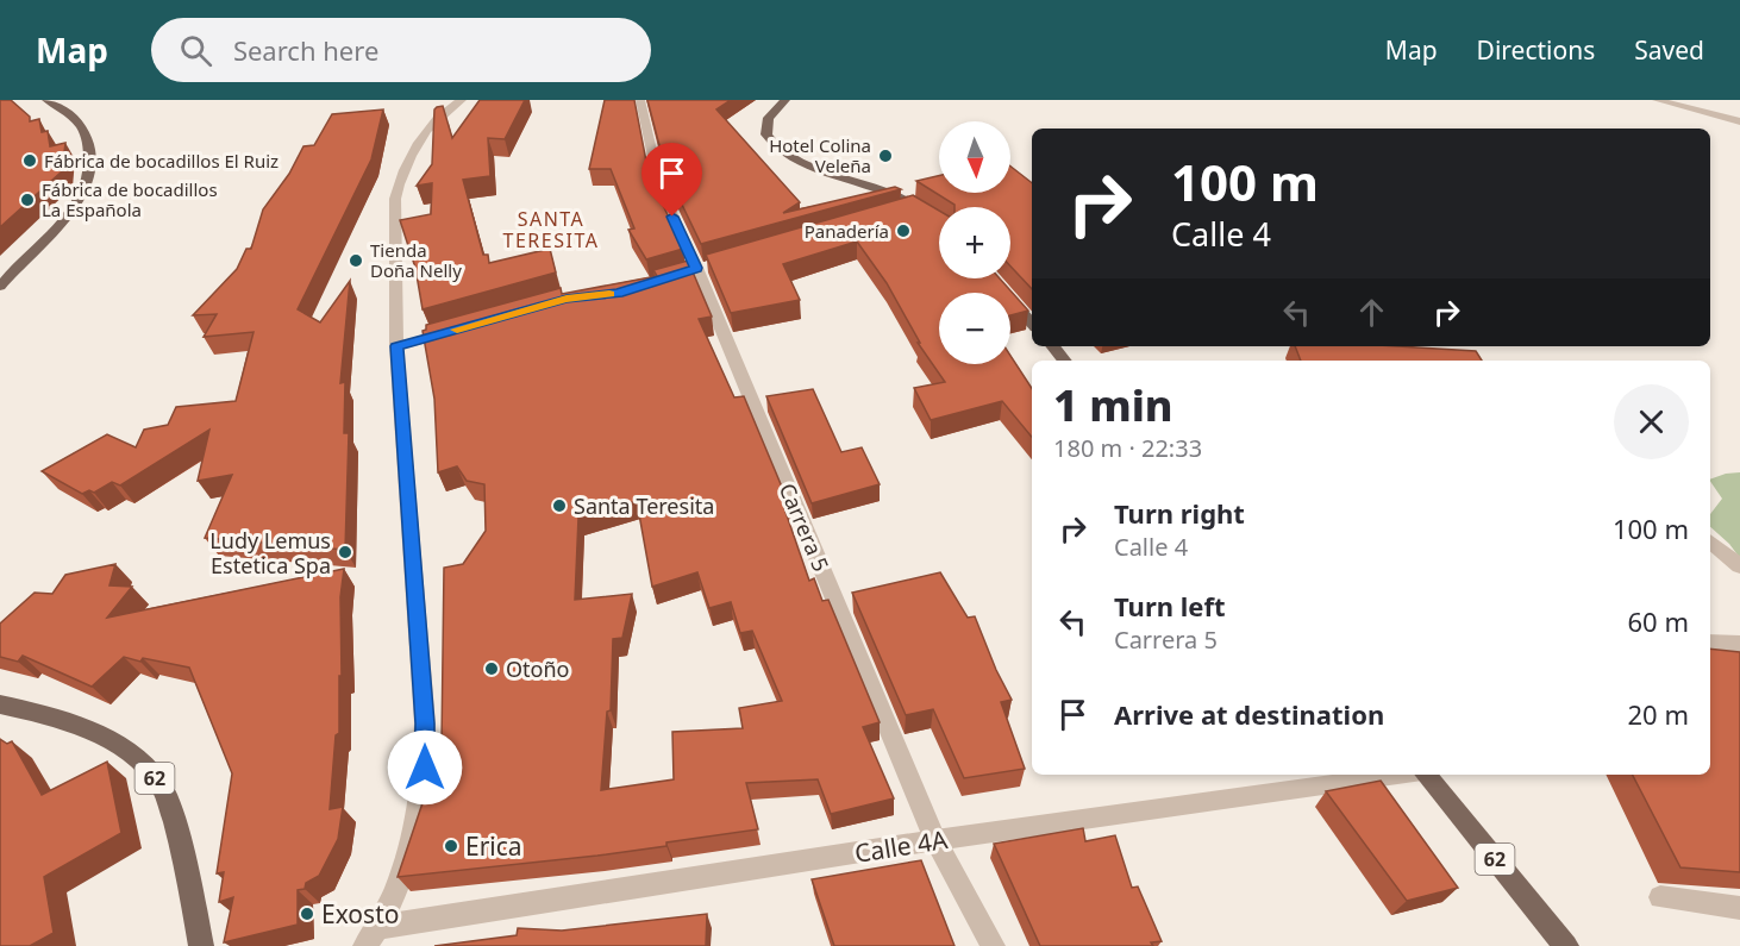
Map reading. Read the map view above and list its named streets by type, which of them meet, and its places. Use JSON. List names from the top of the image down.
{
  "streets": {
    "main road": ["62"],
    "street": ["Carrera 5", "Calle 4A"]
  },
  "crossings": [
    ["Carrera 5", "Calle 4A"]
  ],
  "districts": ["SANTA TERESITA"],
  "places": [
    "Hotel Colina Veleña",
    "Fábrica de bocadillos El Ruiz",
    "Fábrica de bocadillos La Española",
    "Panadería",
    "Tienda Doña Nelly",
    "Santa Teresita",
    "Ludy Lemus Estetica Spa",
    "Otoño",
    "Erica",
    "Exosto"
  ],
  "north": "bottom",
  "page": {
    "header": "Map",
    "search": "Search here",
    "nav": ["Map", "Directions", "Saved"],
    "map_buttons": ["+", "−"],
    "turn": ["100 m", "Calle 4"],
    "heading": ["1 min", "180 m · 22:33"],
    "list": [
      {
        "name": "Turn right",
        "note": "Calle 4",
        "value": "100 m"
      },
      {
        "name": "Turn left",
        "note": "Carrera 5",
        "value": "60 m"
      },
      {
        "name": "Arrive at destination",
        "value": "20 m"
      }
    ]
  }
}
